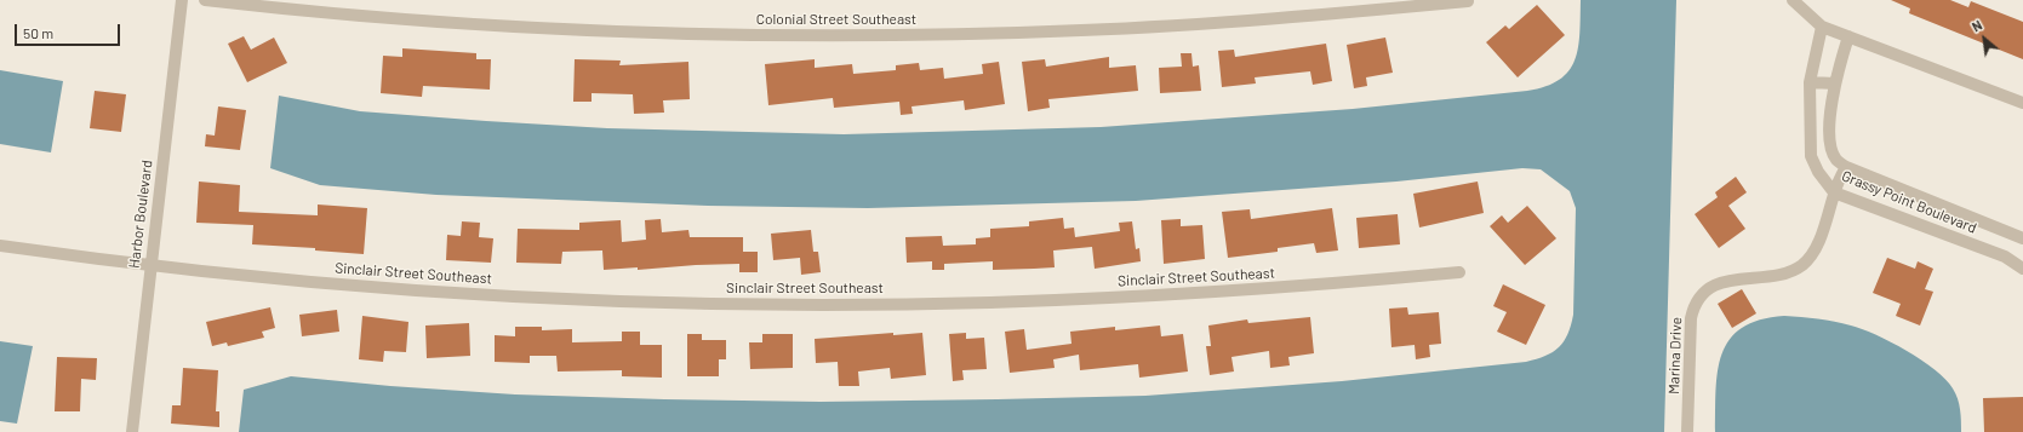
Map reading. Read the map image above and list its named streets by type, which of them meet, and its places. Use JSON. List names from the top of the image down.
{
  "streets": {
    "street": [
      "Colonial Street Southeast",
      "Grassy Point Boulevard",
      "Harbor Boulevard",
      "Sinclair Street Southeast",
      "Marina Drive"
    ]
  },
  "crossings": [
    ["Grassy Point Boulevard", "Marina Drive"],
    ["Harbor Boulevard", "Sinclair Street Southeast"]
  ],
  "scale_bar": "50 m",
  "north": "top left"
}
